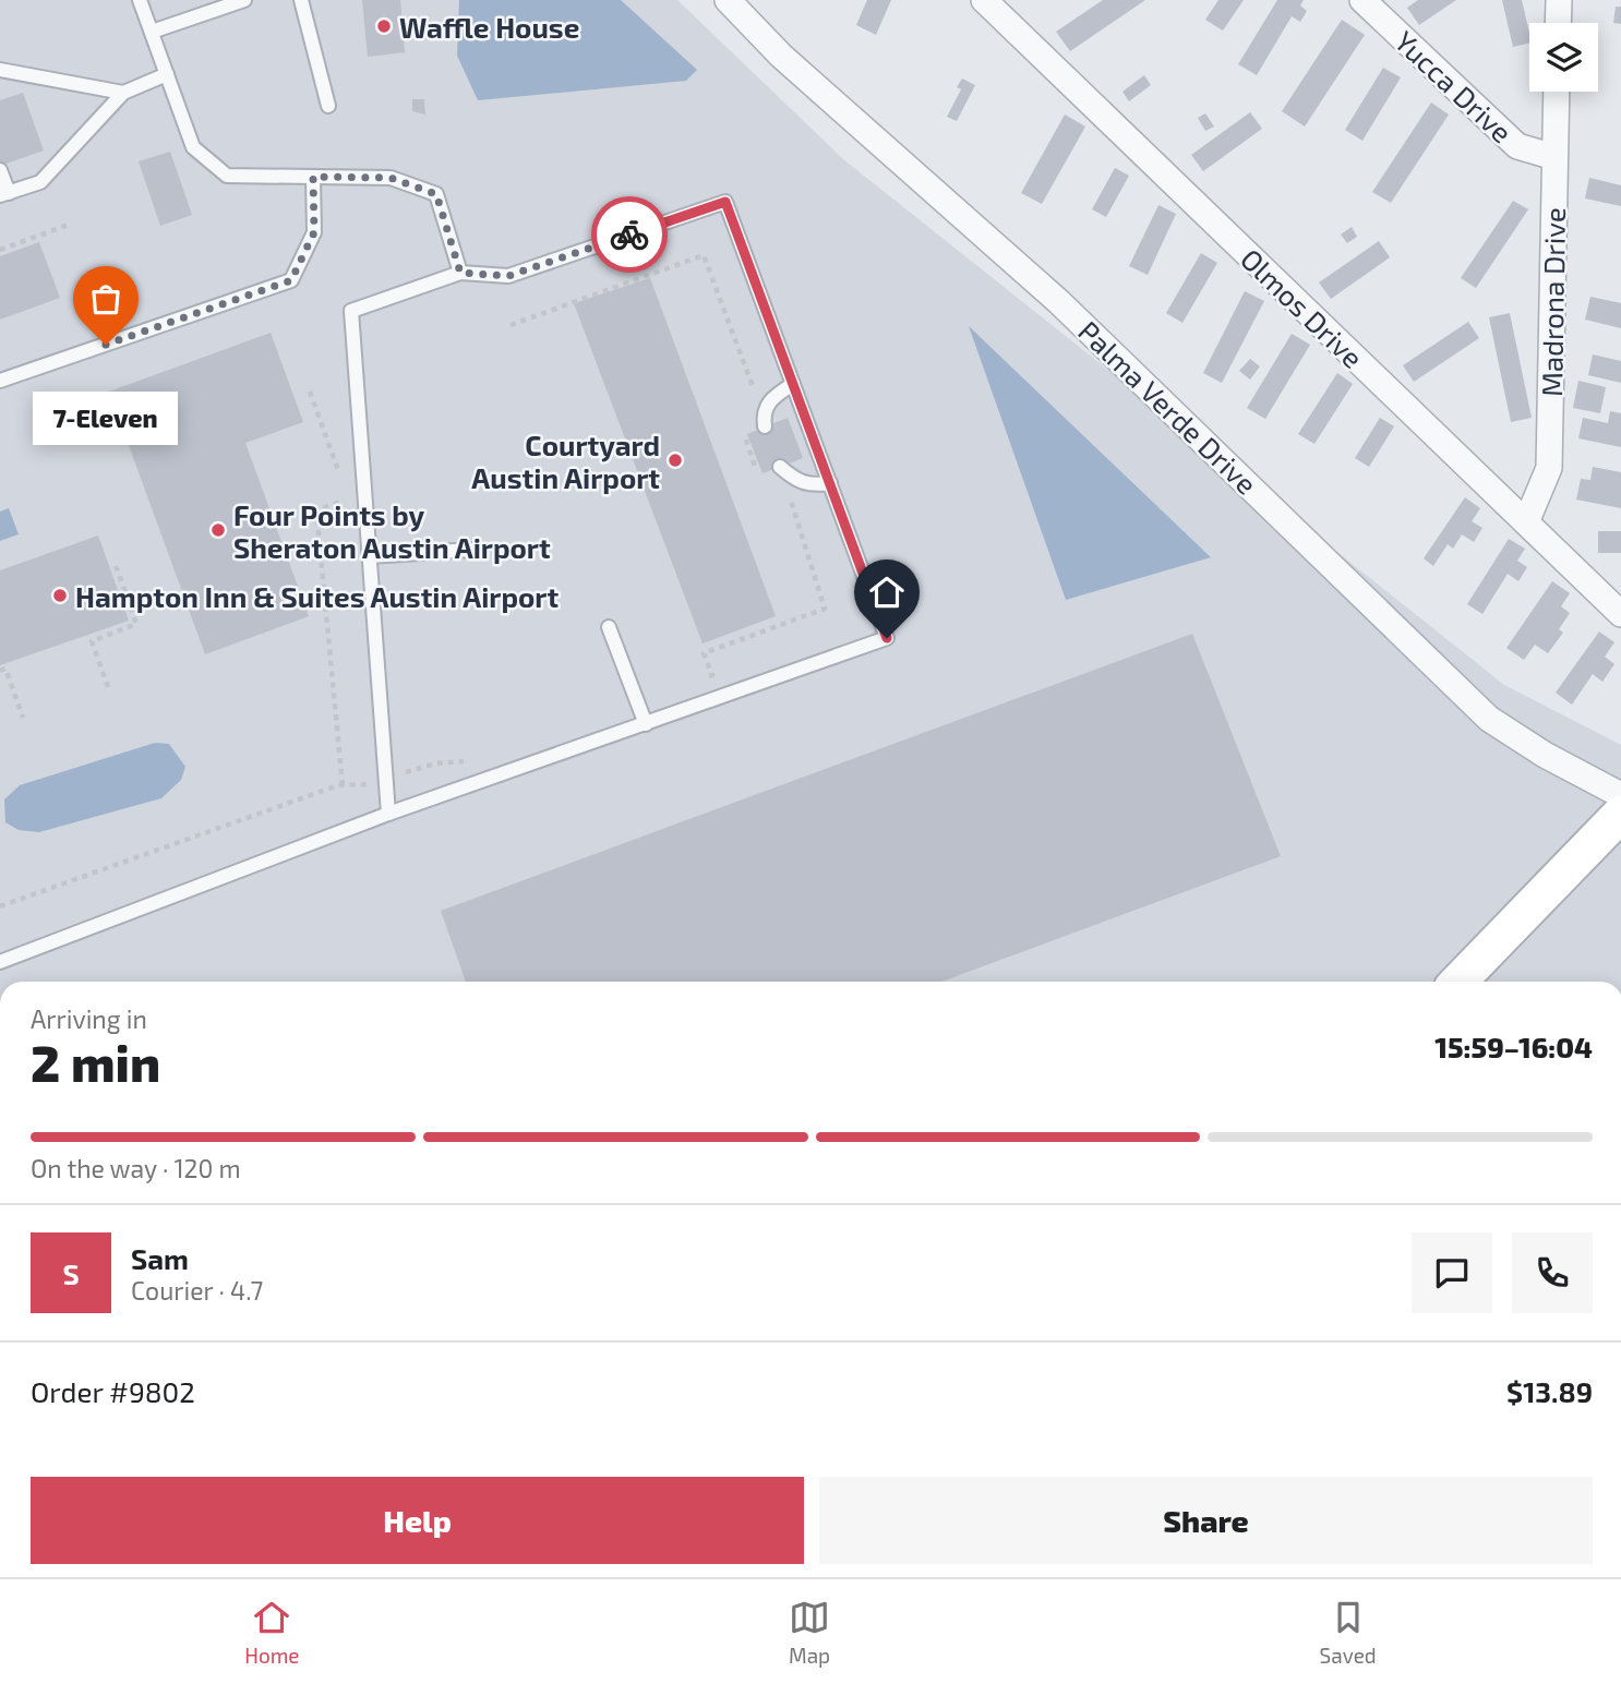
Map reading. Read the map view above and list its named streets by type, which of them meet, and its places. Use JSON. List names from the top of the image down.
{
  "streets": {
    "street": [
      "Yucca Drive",
      "Madrona Drive",
      "Olmos Drive",
      "Palma Verde Drive"
    ]
  },
  "crossings": [
    ["Yucca Drive", "Madrona Drive"],
    ["Madrona Drive", "Olmos Drive"]
  ],
  "places": [
    "Waffle House",
    "7-Eleven",
    "Courtyard Austin Airport",
    "Four Points by Sheraton Austin Airport",
    "Hampton Inn & Suites Austin Airport"
  ],
  "page": {
    "bubble": "7-Eleven",
    "heading": ["2 min", "Arriving in", "15:59–16:04"],
    "panel": [
      "Sam",
      "Courier · 4.7",
      "Order #9802",
      "$13.89"
    ],
    "bar": "On the way · 120 m",
    "round": "S",
    "buttons": ["Help", "Share"],
    "tabs": ["Home", "Map", "Saved"]
  }
}
